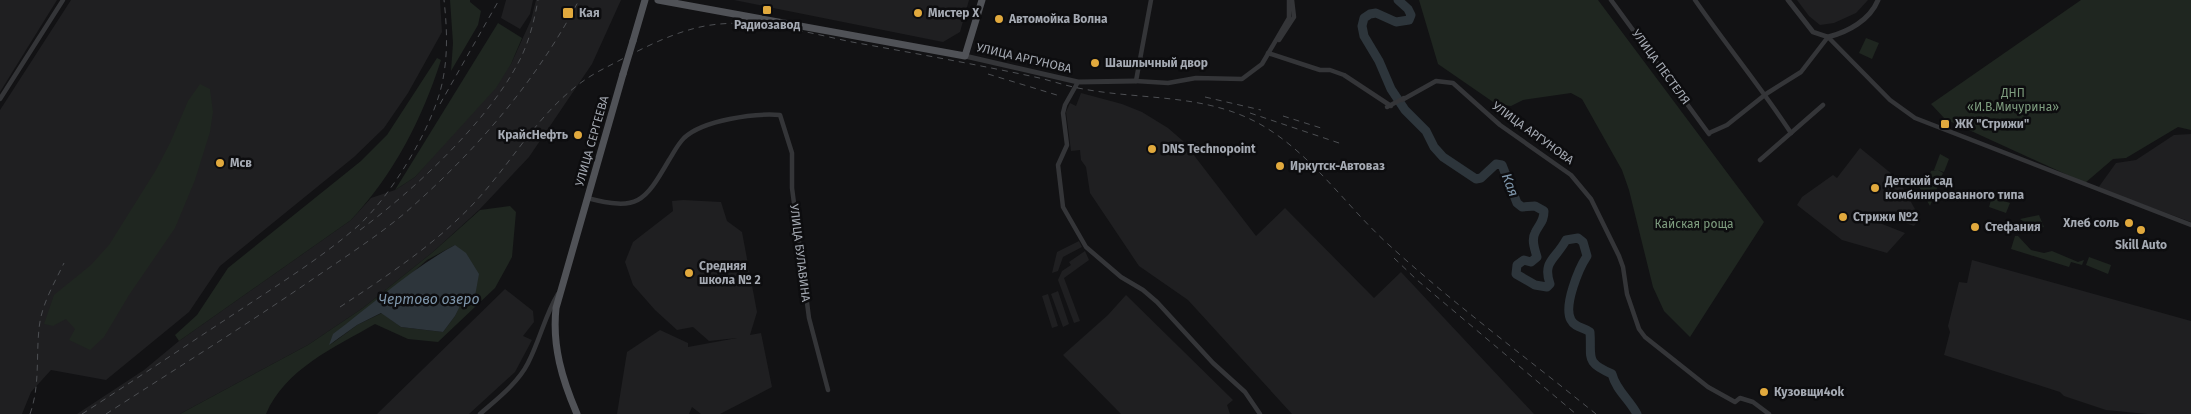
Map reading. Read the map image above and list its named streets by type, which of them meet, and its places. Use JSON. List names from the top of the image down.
{
  "streets": {
    "main road": ["УЛИЦА АРГУНОВА", "УЛИЦА СЕРГЕЕВА"],
    "street": ["УЛИЦА ПЕСТЕЛЯ", "УЛИЦА БУЛАВИНА"]
  },
  "crossings": [
    ["УЛИЦА СЕРГЕЕВА", "УЛИЦА БУЛАВИНА"]
  ],
  "water": ["Кая", "Чертово озеро"],
  "parks": ["ДНП «И.В.Мичурина»", "Кайская роща"],
  "places": {
    "transit": ["Радиозавод", "Кая", "ЖК \"Стрижи\""],
    "other": [
      "Мистер Х",
      "Автомойка Волна",
      "Шашлычный двор",
      "КрайсНефть",
      "DNS Technopoint",
      "Мсв",
      "Иркутск-Автоваз",
      "Детский сад комбинированного типа",
      "Стрижи №2",
      "Хлеб соль",
      "Стефания",
      "Skill Auto",
      "Средняя школа № 2",
      "Кузовщи4оk"
    ]
  }
}
